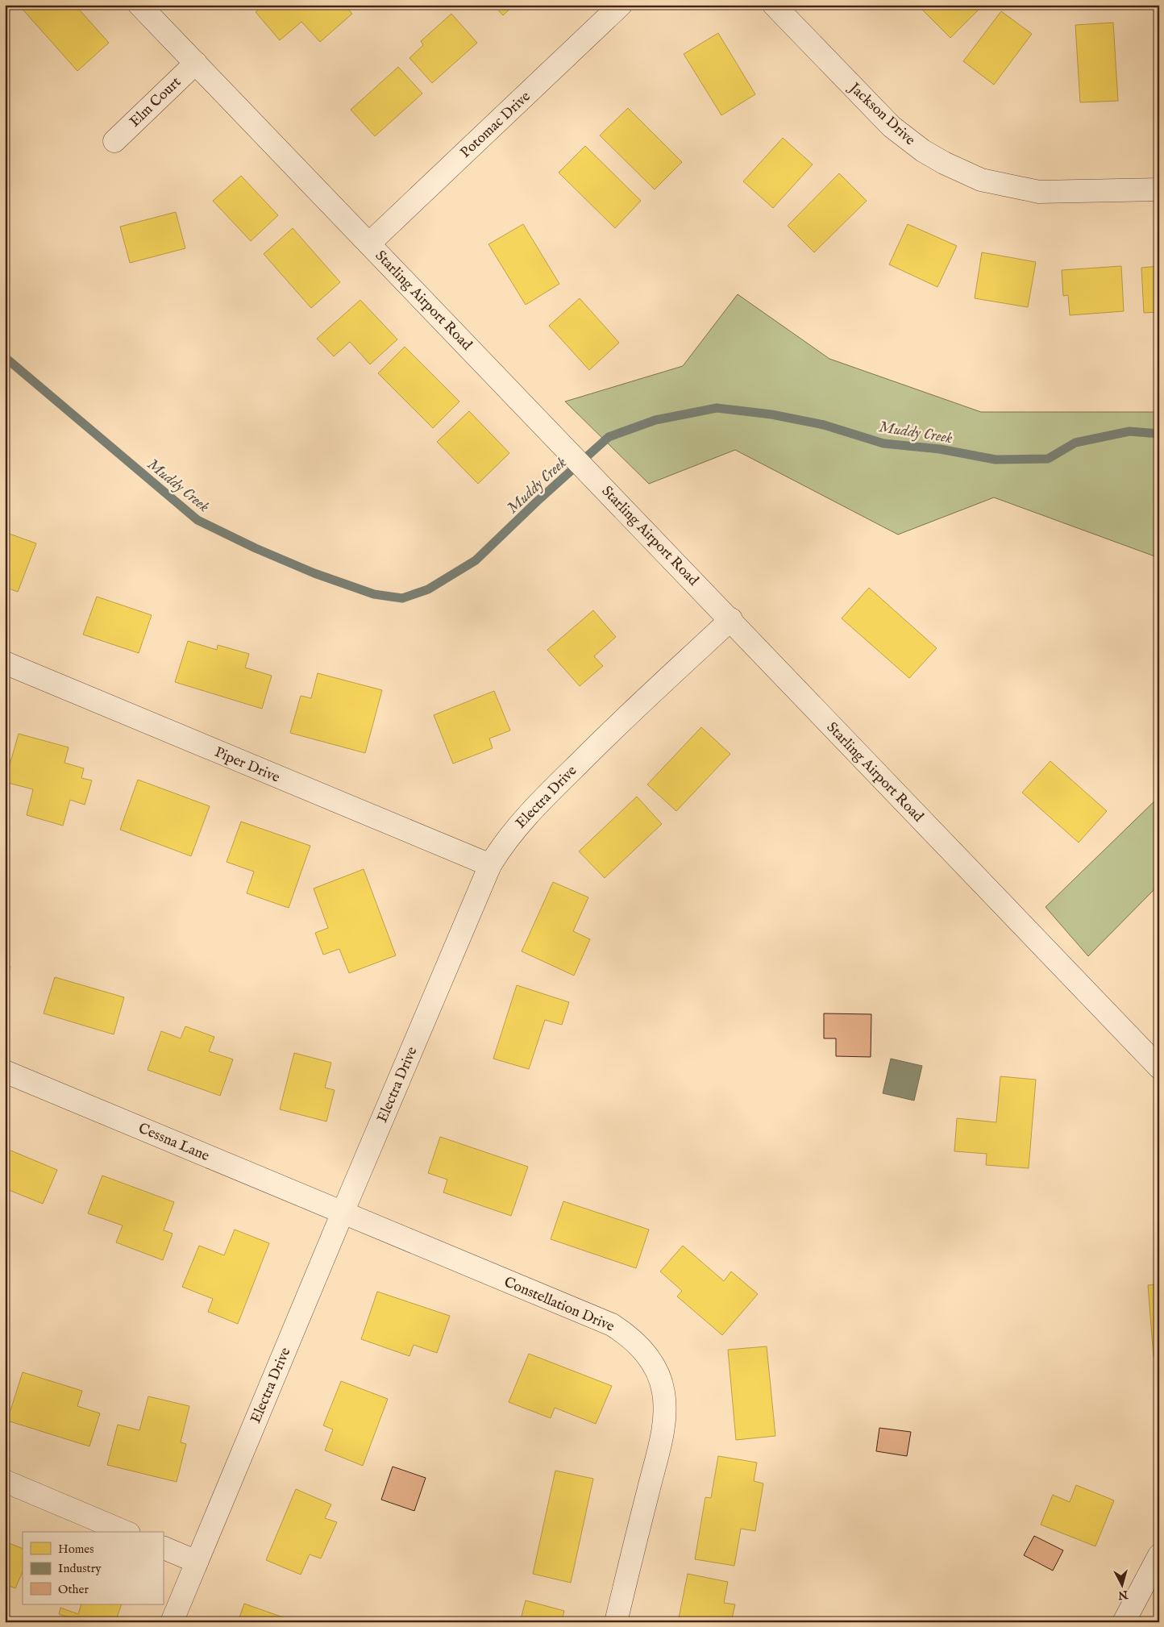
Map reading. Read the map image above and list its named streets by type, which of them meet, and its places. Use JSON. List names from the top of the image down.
{
  "streets": {
    "street": [
      "Elm Court",
      "Jackson Drive",
      "Potomac Drive",
      "Starling Airport Road",
      "Piper Drive",
      "Electra Drive",
      "Cessna Lane",
      "Constellation Drive"
    ]
  },
  "crossings": [
    ["Elm Court", "Starling Airport Road"],
    ["Potomac Drive", "Starling Airport Road"],
    ["Starling Airport Road", "Electra Drive"],
    ["Piper Drive", "Electra Drive"],
    ["Electra Drive", "Cessna Lane"],
    ["Electra Drive", "Constellation Drive"],
    ["Cessna Lane", "Constellation Drive"]
  ],
  "water": ["Muddy Creek"],
  "legend": ["Homes", "Industry", "Other"],
  "north": "bottom"
}
